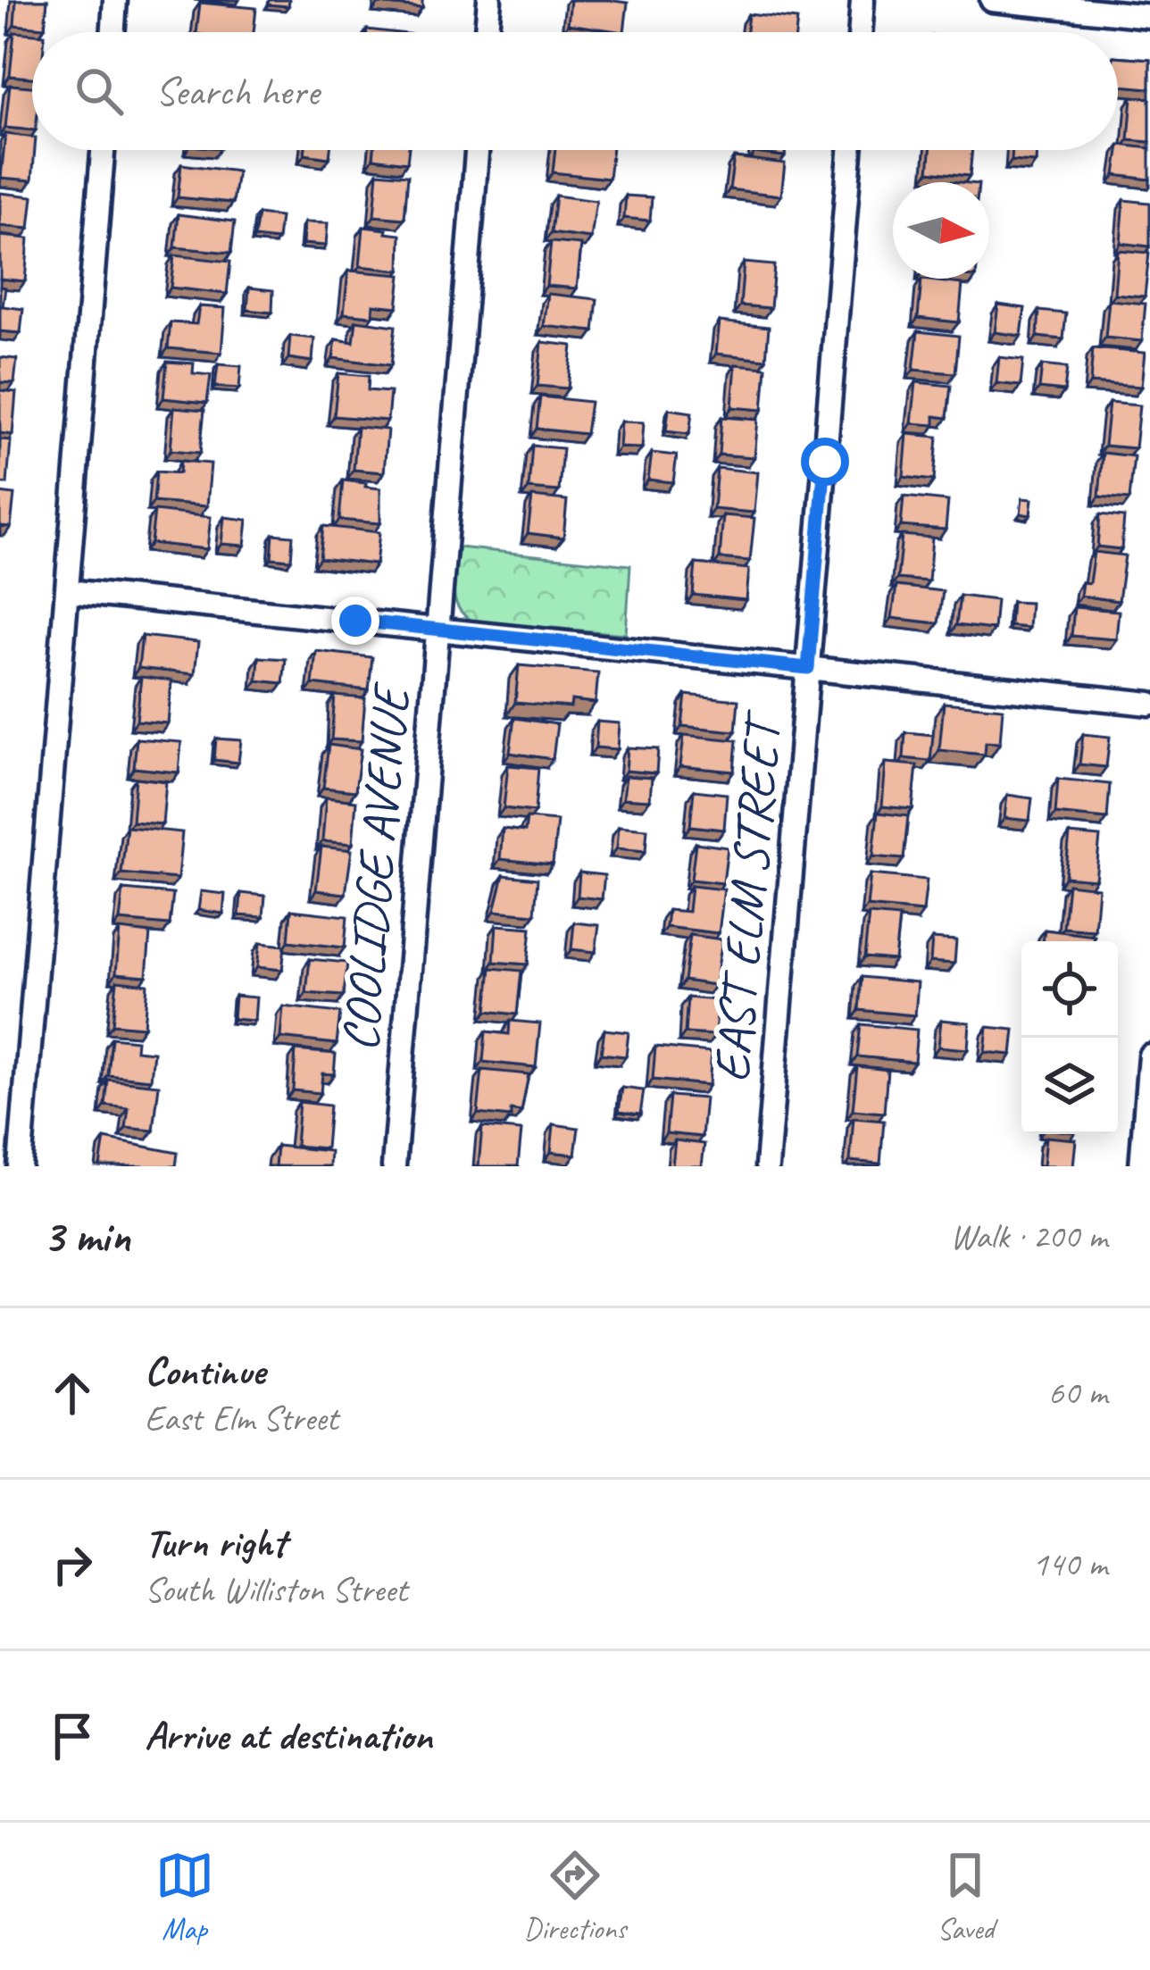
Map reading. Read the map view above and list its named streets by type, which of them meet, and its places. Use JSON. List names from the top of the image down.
{
  "streets": {
    "street": ["COOLIDGE AVENUE", "EAST ELM STREET"]
  },
  "north": "right",
  "page": {
    "search": "Search here",
    "heading": ["3 min", "Walk · 200 m"],
    "list": [
      ["Continue", "East Elm Street", "60 m"],
      ["Turn right", "South Williston Street", "140 m"],
      "Arrive at destination"
    ],
    "nav": ["Map", "Directions", "Saved"]
  }
}
